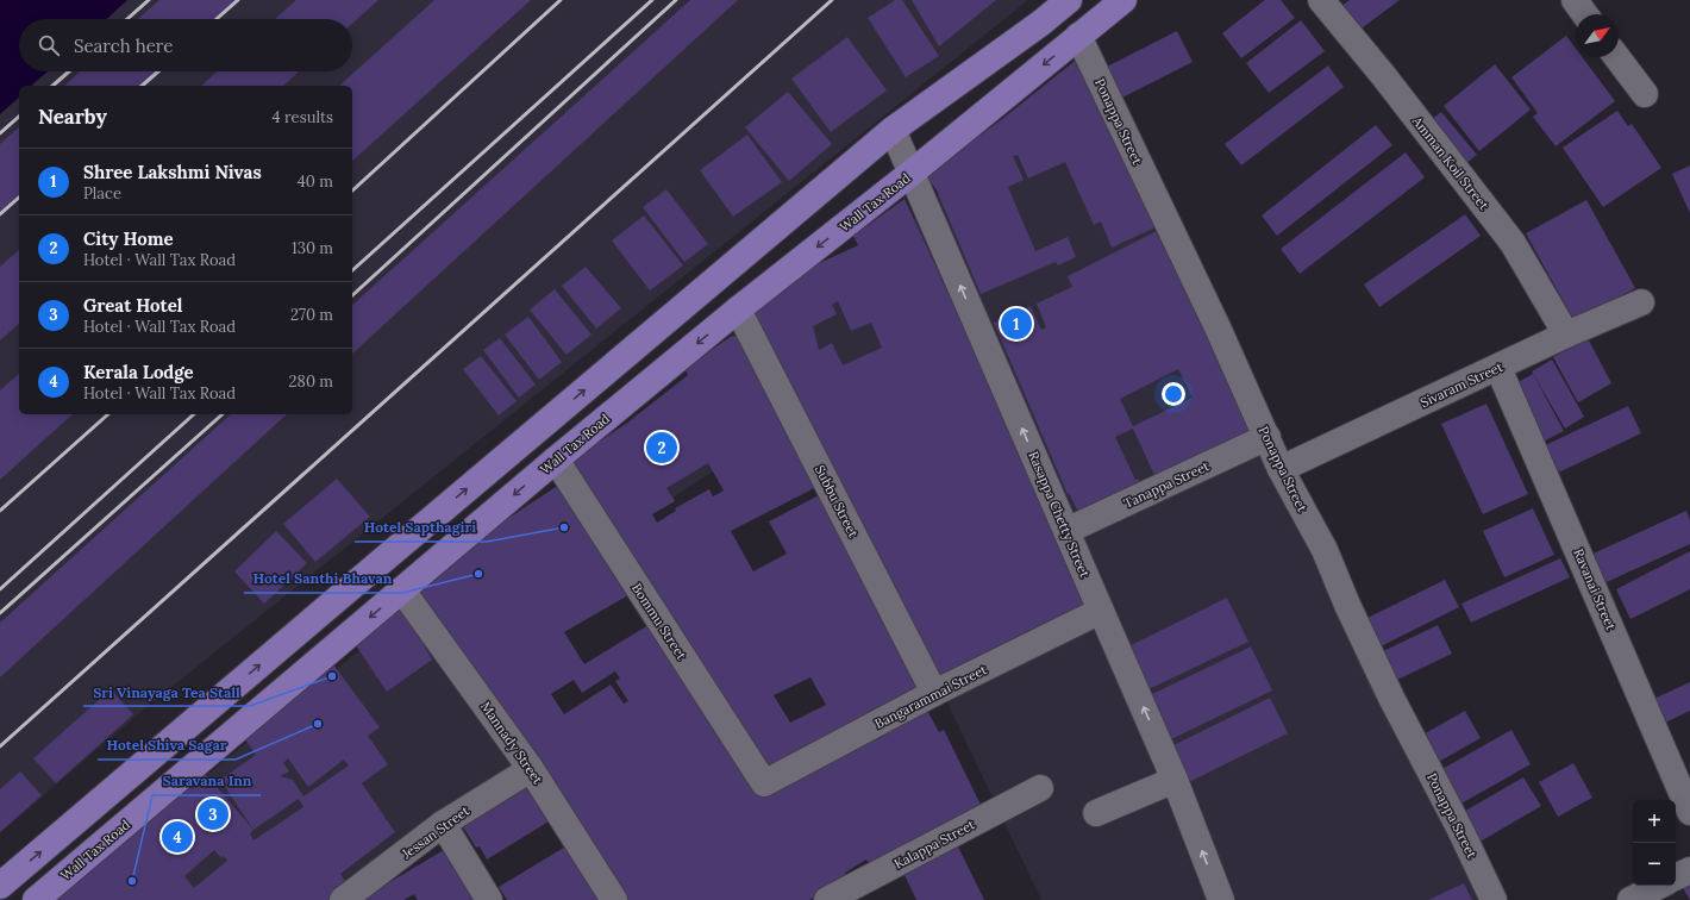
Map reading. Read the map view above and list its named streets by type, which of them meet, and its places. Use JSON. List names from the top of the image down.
{
  "streets": {
    "main road": ["Wall Tax Road"],
    "street": [
      "Ponappa Street",
      "Amman Koil Street",
      "Sivaram Street",
      "Tanappa Street",
      "Subbu Street",
      "Rasappa Chetty Street",
      "Ravanai Street",
      "Bommu Street",
      "Bangarammai Street",
      "Mannady Street",
      "Jessan Street",
      "Kalappa Street"
    ]
  },
  "crossings": [
    ["Ponappa Street", "Wall Tax Road"],
    ["Ponappa Street", "Sivaram Street"],
    ["Ponappa Street", "Tanappa Street"],
    ["Amman Koil Street", "Sivaram Street"],
    ["Wall Tax Road", "Subbu Street"],
    ["Wall Tax Road", "Rasappa Chetty Street"],
    ["Wall Tax Road", "Bommu Street"],
    ["Wall Tax Road", "Mannady Street"],
    ["Sivaram Street", "Ravanai Street"],
    ["Tanappa Street", "Rasappa Chetty Street"],
    ["Subbu Street", "Bangarammai Street"],
    ["Rasappa Chetty Street", "Bangarammai Street"],
    ["Bommu Street", "Bangarammai Street"],
    ["Mannady Street", "Jessan Street"]
  ],
  "one_way": ["Rasappa Chetty Street"],
  "places": [
    "Hotel Sapthagiri",
    "Hotel Santhi Bhavan",
    "Sri Vinayaga Tea Stall",
    "Hotel Shiva Sagar",
    "Saravana Inn"
  ],
  "north": "top right",
  "page": {
    "search": "Search here",
    "heading": ["Nearby", "4 results"],
    "list": [
      {
        "mark": "1",
        "name": "Shree Lakshmi Nivas",
        "note": "Place",
        "value": "40 m"
      },
      {
        "mark": "2",
        "name": "City Home",
        "note": "Hotel · Wall Tax Road",
        "value": "130 m"
      },
      {
        "mark": "3",
        "name": "Great Hotel",
        "note": "Hotel · Wall Tax Road",
        "value": "270 m"
      },
      {
        "mark": "4",
        "name": "Kerala Lodge",
        "note": "Hotel · Wall Tax Road",
        "value": "280 m"
      }
    ],
    "pins": [
      "1",
      "2",
      "3",
      "4"
    ],
    "map_buttons": ["+", "−"]
  }
}
